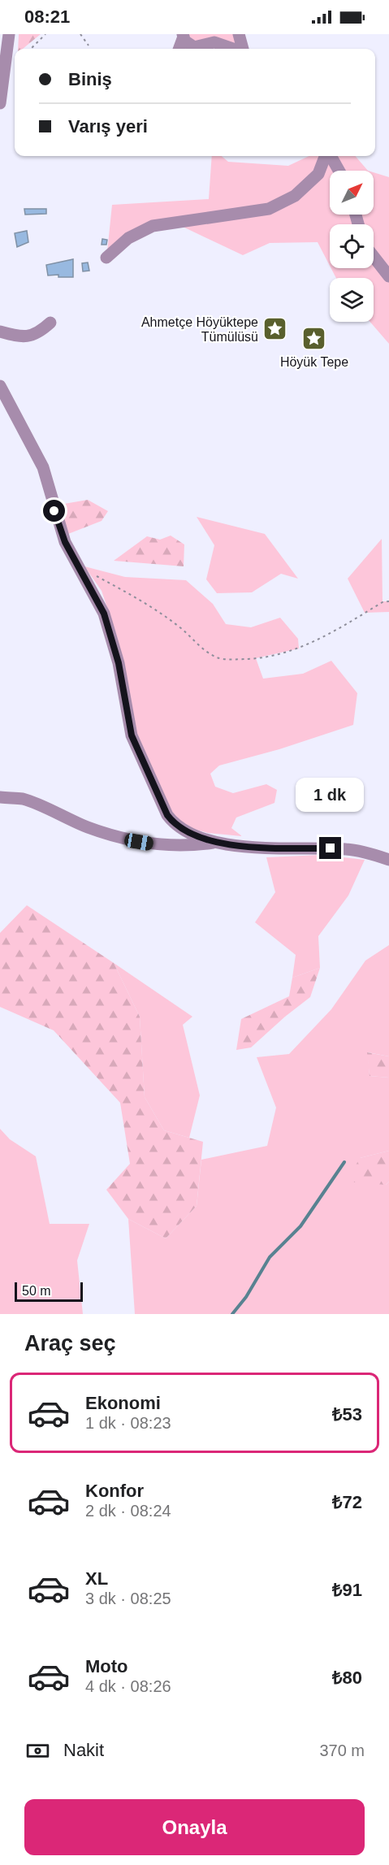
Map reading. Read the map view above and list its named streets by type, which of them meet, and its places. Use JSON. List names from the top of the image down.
{
  "places": {
    "place": ["Ahmetçe Höyüktepe Tümülüsü", "Höyük Tepe"]
  },
  "scale_bar": "50 m",
  "north": "top right",
  "page": {
    "status": "08:21",
    "banner": ["Biniş", "Varış yeri"],
    "bubble": "1 dk",
    "scale": "50 m",
    "heading": "Araç seç",
    "list": [
      {
        "name": "Ekonomi",
        "note": "1 dk · 08:23",
        "value": "₺53"
      },
      {
        "name": "Konfor",
        "note": "2 dk · 08:24",
        "value": "₺72"
      },
      {
        "name": "XL",
        "note": "3 dk · 08:25",
        "value": "₺91"
      },
      {
        "name": "Moto",
        "note": "4 dk · 08:26",
        "value": "₺80"
      }
    ],
    "pay": ["Nakit", "370 m"],
    "buttons": "Onayla"
  }
}
